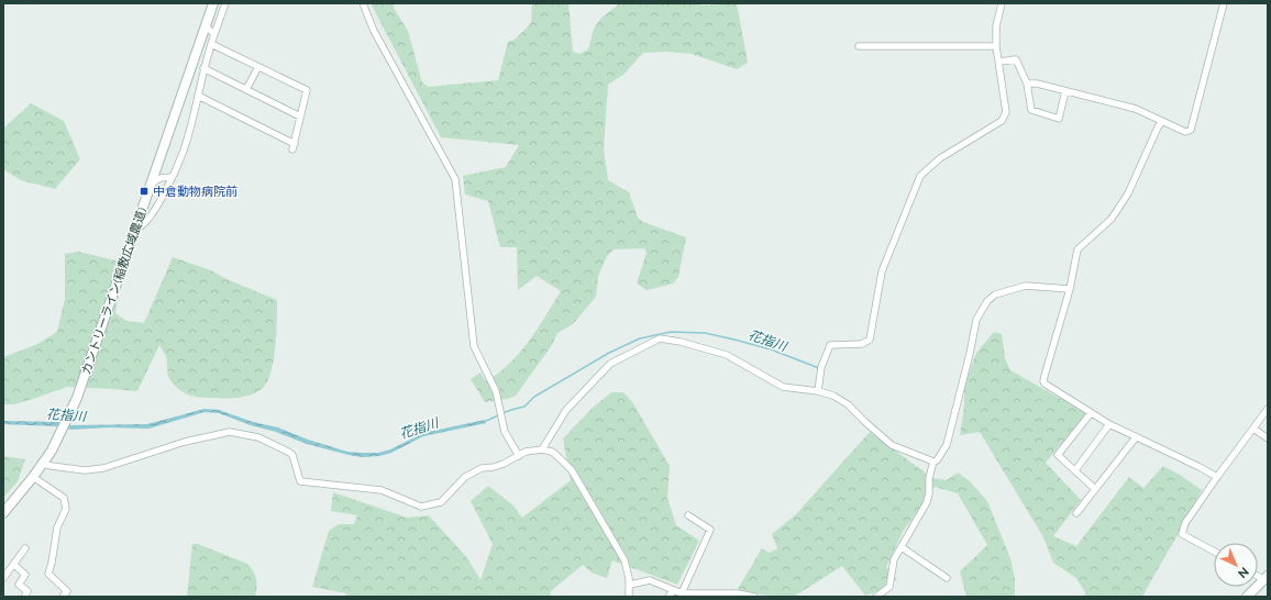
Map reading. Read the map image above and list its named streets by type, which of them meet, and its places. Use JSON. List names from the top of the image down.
{
  "streets": {
    "street": ["カントリーライン(稲敷広域農道)"]
  },
  "water": ["花指川"],
  "places": {
    "transit": ["中倉動物病院前"]
  },
  "north": "bottom right"
}
